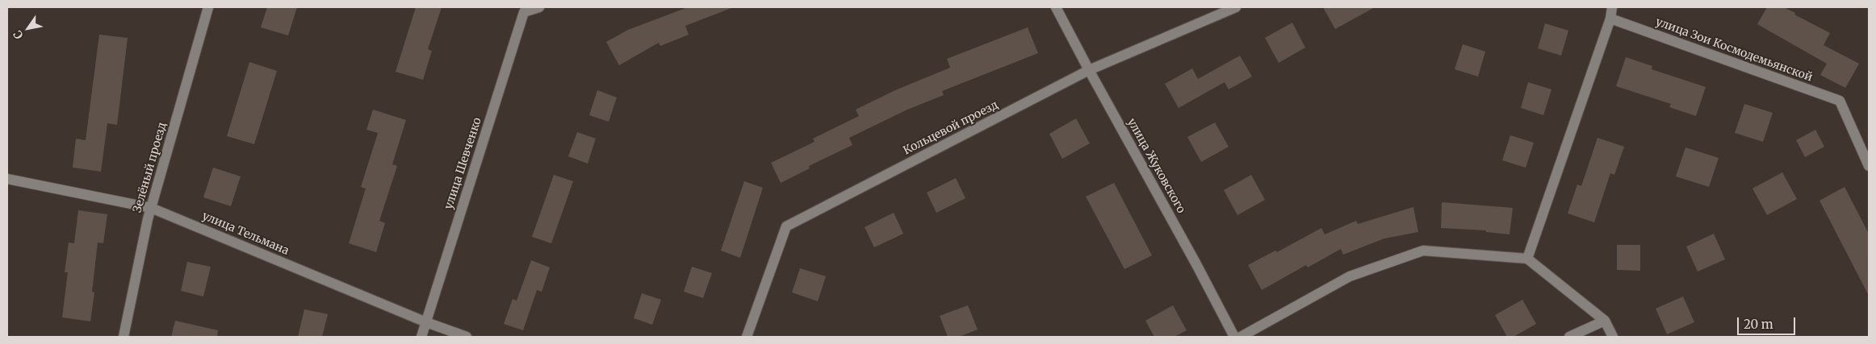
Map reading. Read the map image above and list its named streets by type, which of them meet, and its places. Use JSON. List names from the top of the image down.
{
  "streets": {
    "street": [
      "улица Зои Космодемьянской",
      "Кольцевой проезд",
      "улица Шевченко",
      "улица Жуковского",
      "Зелёный проезд",
      "улица Тельмана"
    ]
  },
  "crossings": [
    ["Кольцевой проезд", "улица Жуковского"],
    ["улица Шевченко", "улица Тельмана"],
    ["Зелёный проезд", "улица Тельмана"]
  ],
  "scale_bar": "20 m",
  "north": "bottom left"
}
